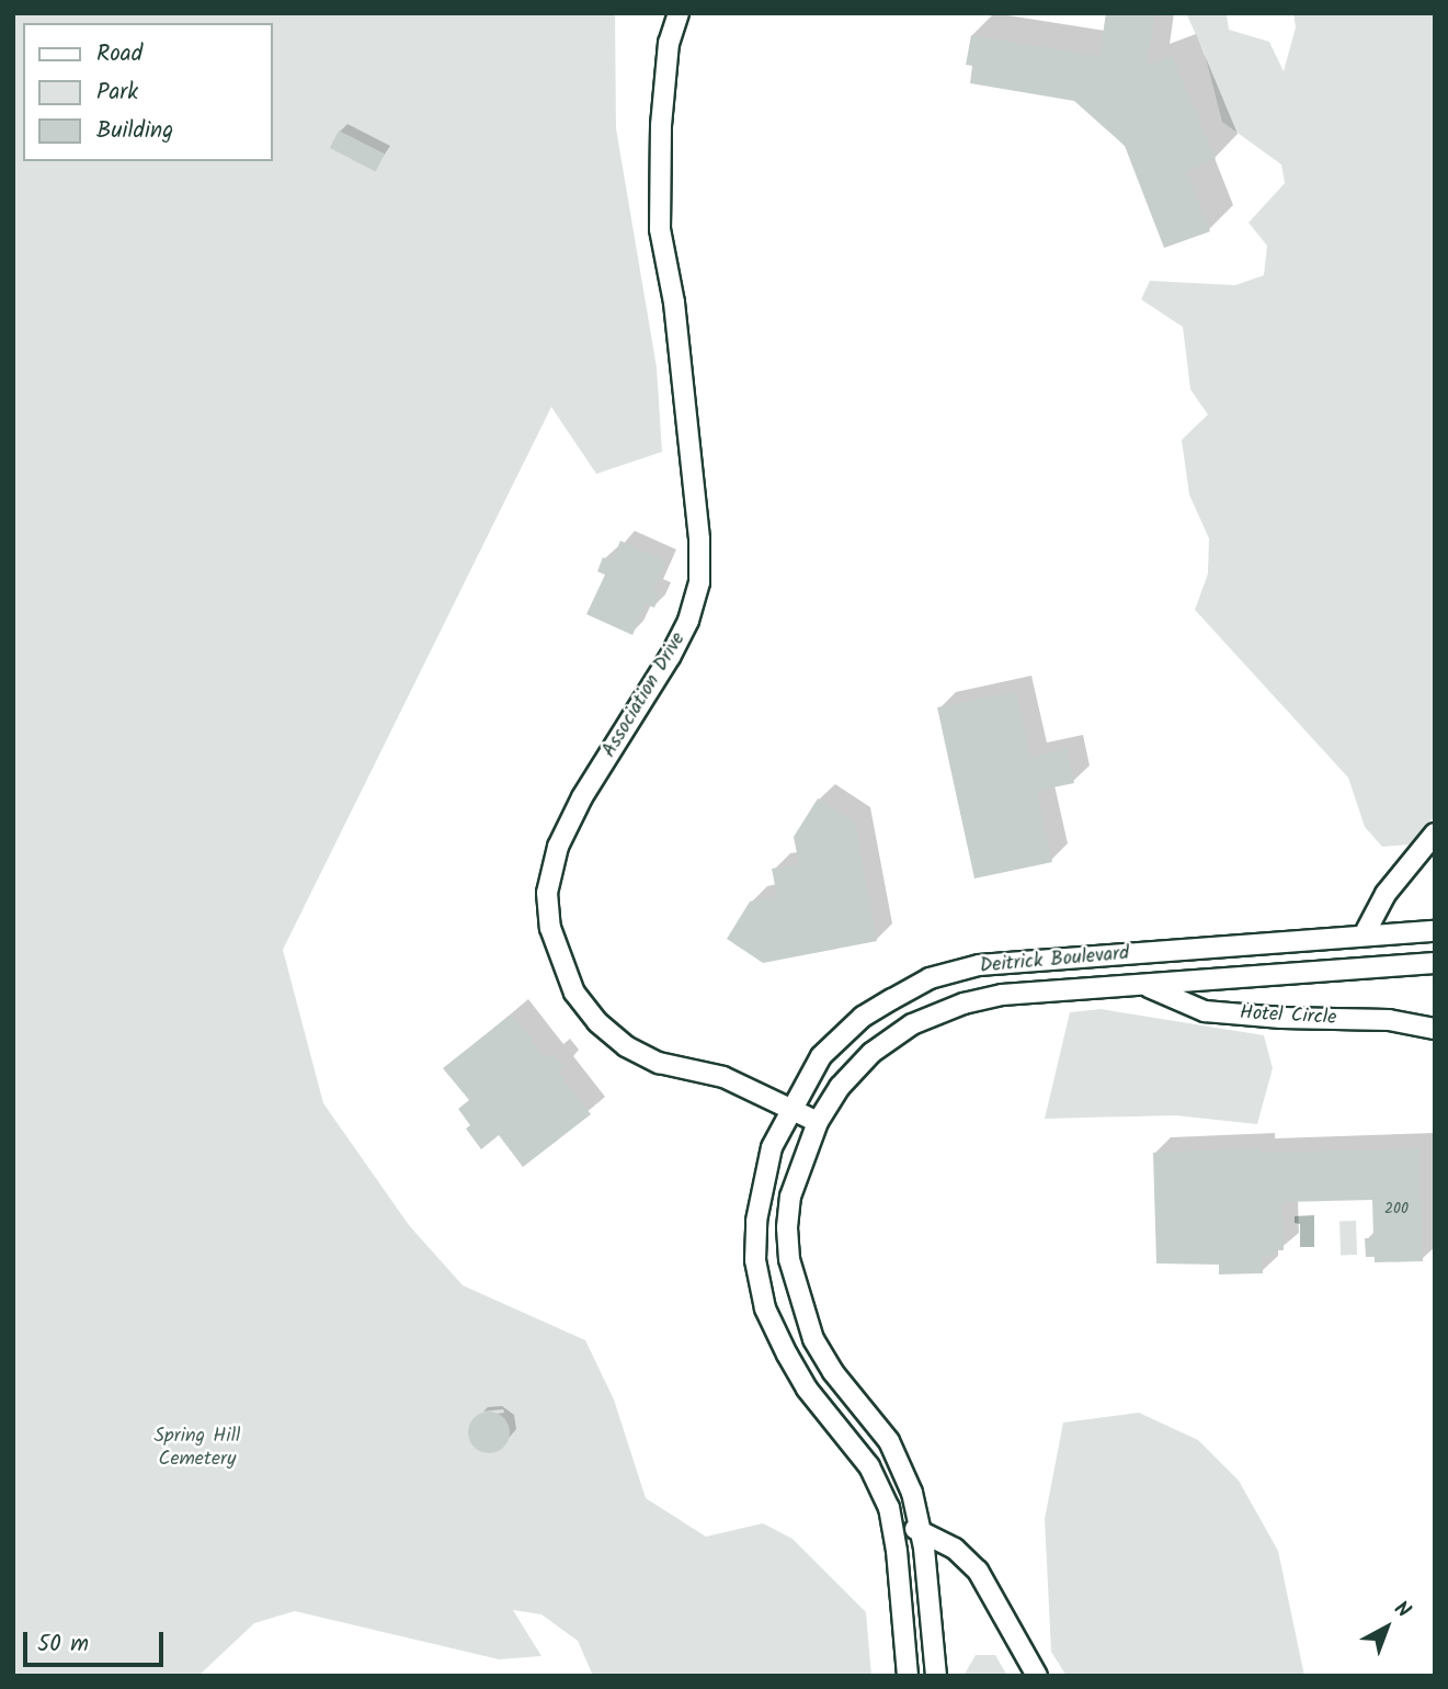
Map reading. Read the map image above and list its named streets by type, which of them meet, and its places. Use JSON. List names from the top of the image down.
{
  "streets": {
    "street": ["Association Drive", "Deitrick Boulevard", "Hotel Circle"]
  },
  "crossings": [
    ["Association Drive", "Deitrick Boulevard"],
    ["Deitrick Boulevard", "Hotel Circle"]
  ],
  "parks": ["Spring Hill Cemetery"],
  "house_numbers": ["200"],
  "legend": ["Road", "Park", "Building"],
  "scale_bar": "50 m",
  "north": "top right"
}
